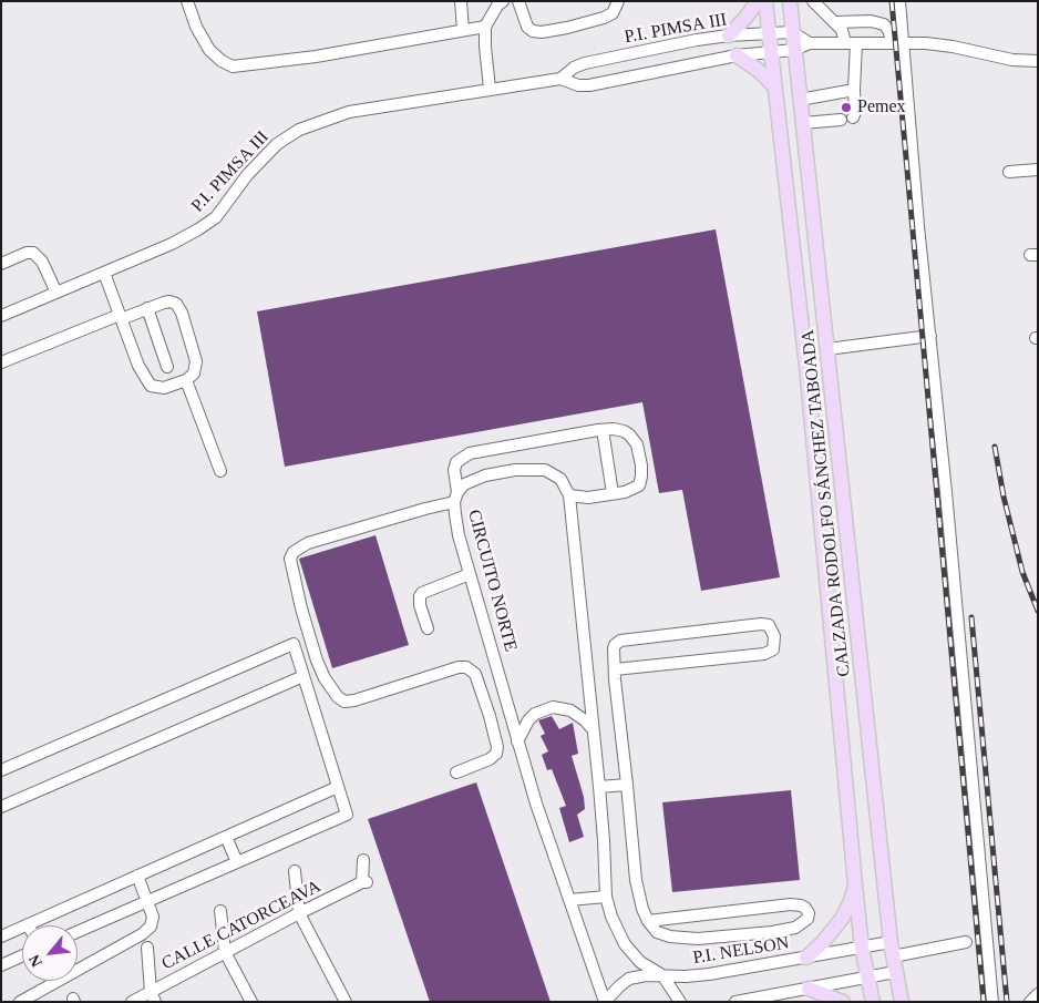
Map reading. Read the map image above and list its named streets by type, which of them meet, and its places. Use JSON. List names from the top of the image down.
{
  "streets": {
    "main road": ["CALZADA RODOLFO SÁNCHEZ TABOADA"],
    "street": [
      "P.I. PIMSA III",
      "CIRCUITO NORTE",
      "CALLE CATORCEAVA",
      "P.I. NELSON"
    ]
  },
  "crossings": [
    ["P.I. PIMSA III", "CALZADA RODOLFO SÁNCHEZ TABOADA"],
    ["CALZADA RODOLFO SÁNCHEZ TABOADA", "P.I. NELSON"],
    ["CIRCUITO NORTE", "P.I. NELSON"]
  ],
  "places": ["Pemex"],
  "north": "bottom left"
}
